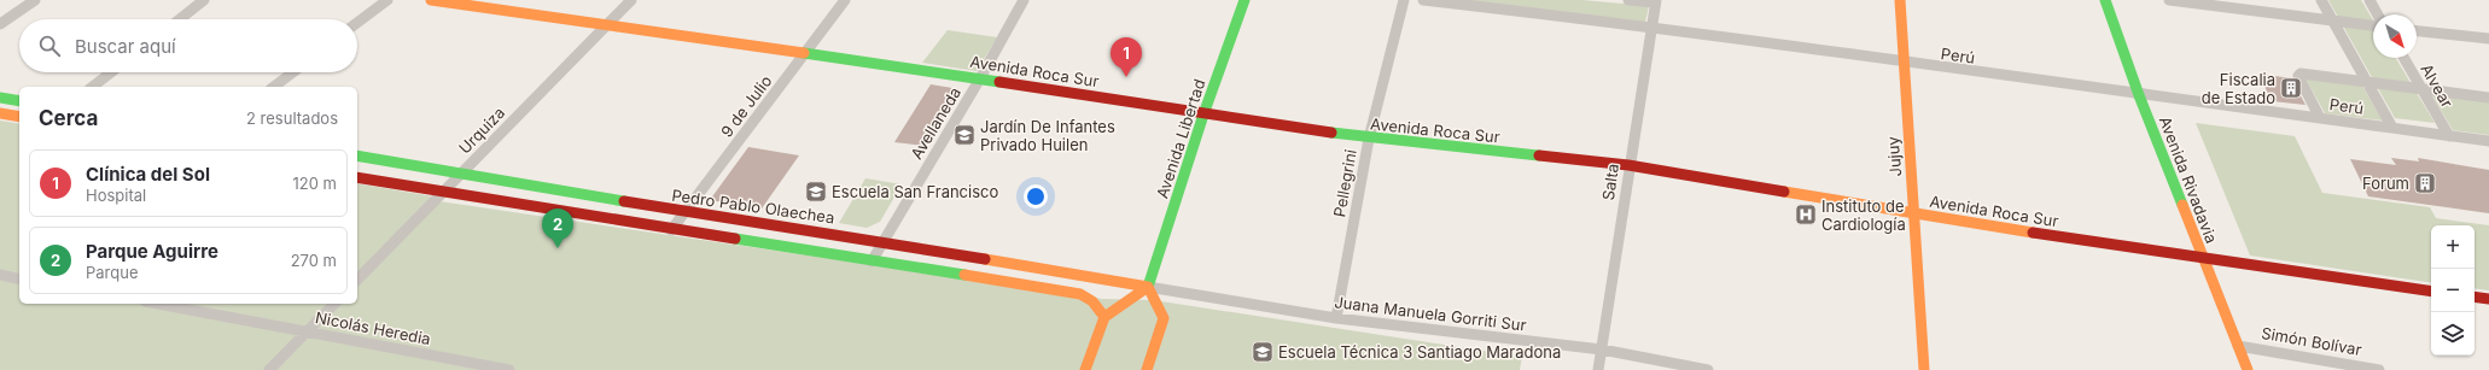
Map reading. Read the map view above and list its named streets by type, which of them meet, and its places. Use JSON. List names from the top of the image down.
{
  "streets": {
    "street": [
      "Perú",
      "Avenida Roca Sur",
      "Alvear",
      "9 de Julio",
      "Avellaneda",
      "Urquiza",
      "Avenida Libertad",
      "Jujuy",
      "Avenida Rivadavia",
      "Salta",
      "Pellegrini",
      "Pedro Pablo Olaechea",
      "Juana Manuela Gorriti Sur",
      "Nicolás Heredia",
      "Simón Bolívar"
    ]
  },
  "crossings": [
    ["Perú", "Alvear"],
    ["Perú", "Jujuy"],
    ["Perú", "Avenida Rivadavia"],
    ["Perú", "Salta"],
    ["Avenida Roca Sur", "9 de Julio"],
    ["Avenida Roca Sur", "Avellaneda"],
    ["Avenida Roca Sur", "Urquiza"],
    ["Avenida Roca Sur", "Avenida Libertad"],
    ["Avenida Roca Sur", "Jujuy"],
    ["Avenida Roca Sur", "Avenida Rivadavia"],
    ["Avenida Roca Sur", "Salta"],
    ["Avenida Roca Sur", "Pellegrini"],
    ["9 de Julio", "Pedro Pablo Olaechea"],
    ["Avellaneda", "Pedro Pablo Olaechea"],
    ["Urquiza", "Pedro Pablo Olaechea"],
    ["Avenida Libertad", "Pedro Pablo Olaechea"],
    ["Avenida Libertad", "Juana Manuela Gorriti Sur"],
    ["Avenida Rivadavia", "Simón Bolívar"],
    ["Salta", "Juana Manuela Gorriti Sur"],
    ["Pellegrini", "Juana Manuela Gorriti Sur"],
    ["Pedro Pablo Olaechea", "Juana Manuela Gorriti Sur"]
  ],
  "places": {
    "building": ["Fiscalia de Estado", "Forum"],
    "school or university": ["Jardín De Infantes Privado Huilen", "Escuela San Francisco", "Escuela Técnica 3 Santiago Maradona"],
    "hospital": ["Instituto de Cardiología"]
  },
  "north": "bottom right",
  "page": {
    "search": "Buscar aquí",
    "pins": ["1", "2"],
    "heading": ["Cerca", "2 resultados"],
    "list": [
      {
        "mark": "1",
        "name": "Clínica del Sol",
        "note": "Hospital",
        "value": "120 m"
      },
      {
        "mark": "2",
        "name": "Parque Aguirre",
        "note": "Parque",
        "value": "270 m"
      }
    ],
    "map_buttons": ["+", "−"]
  }
}
